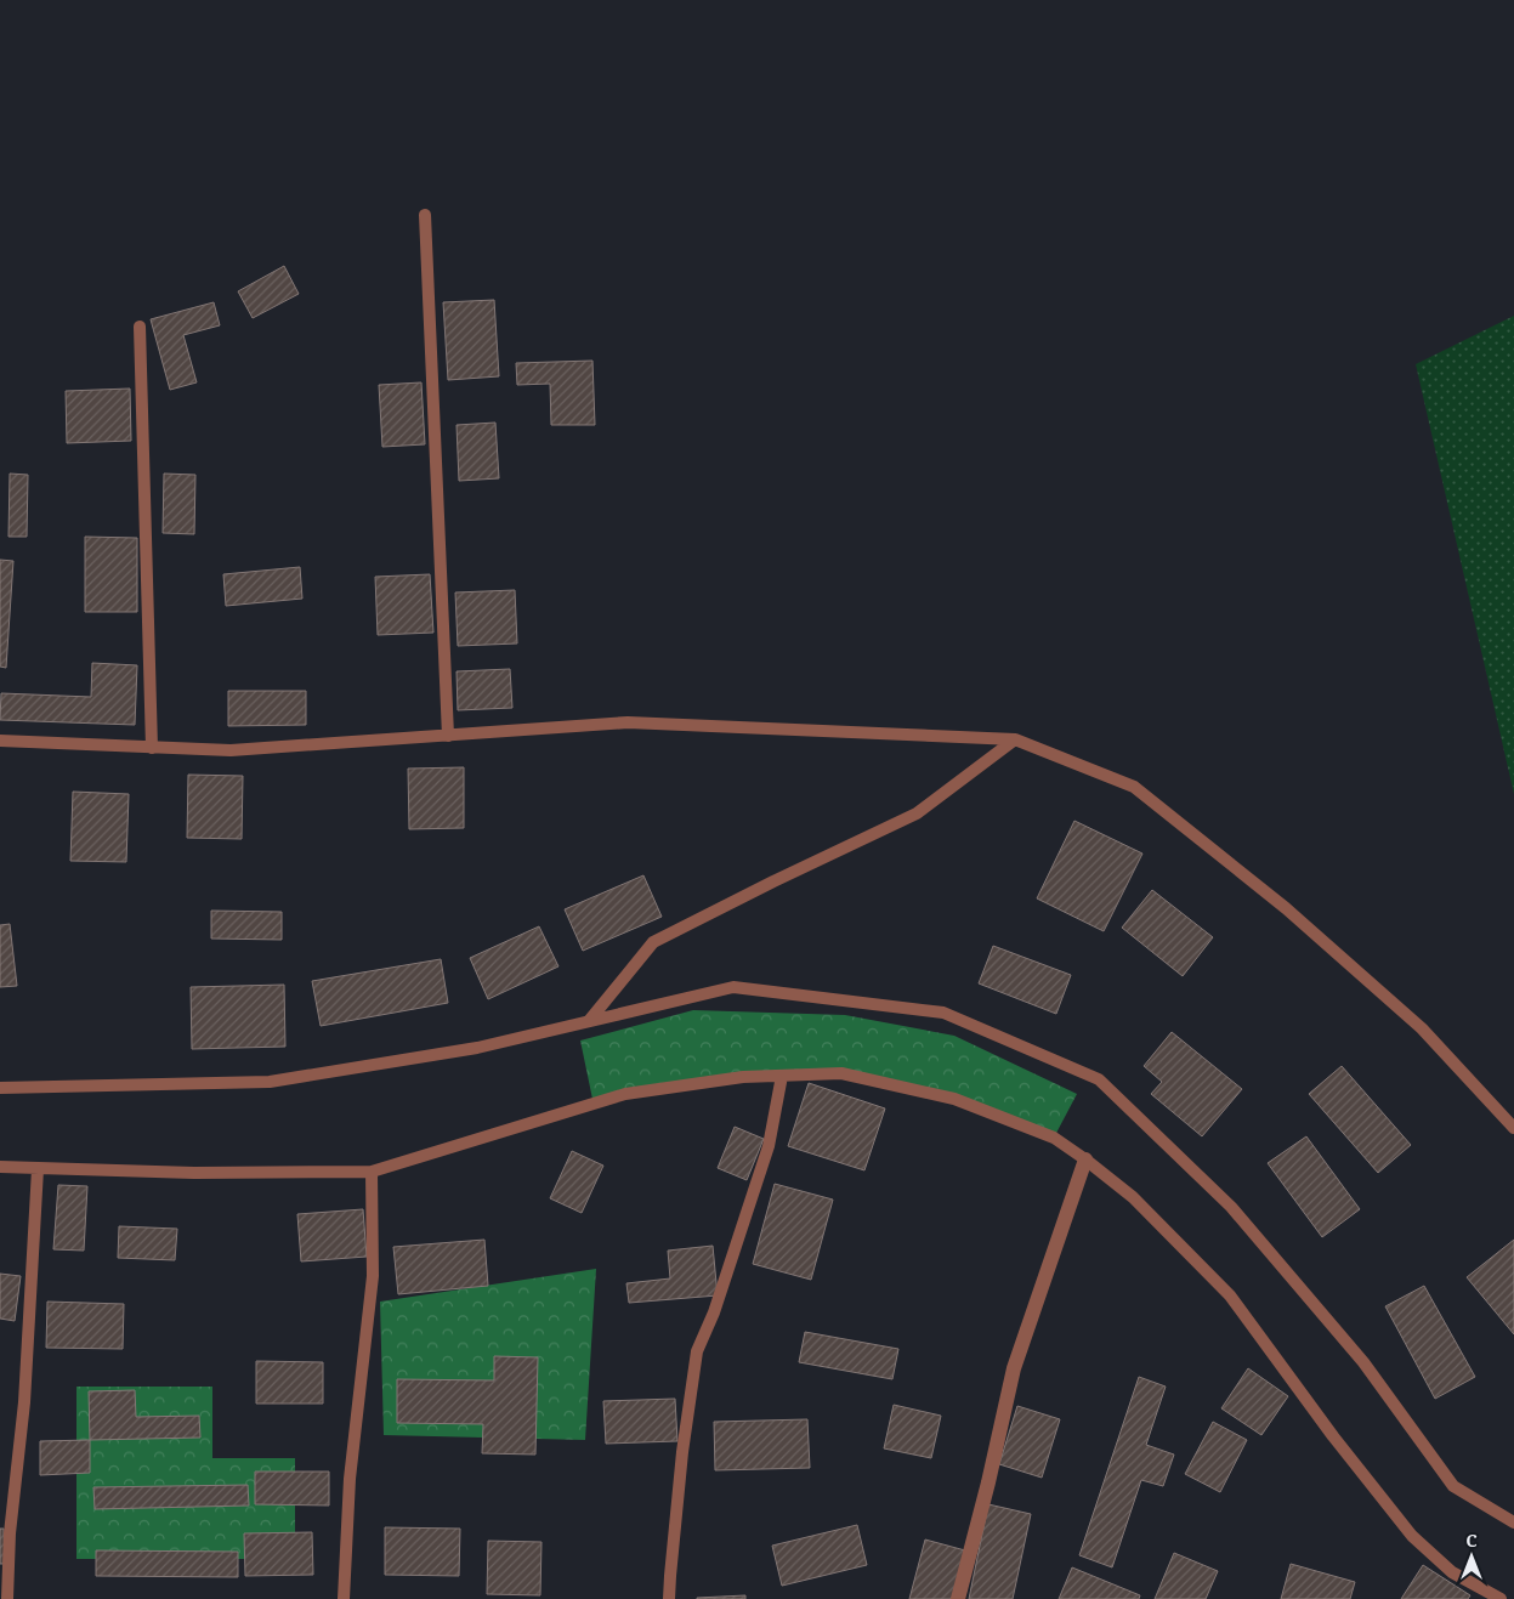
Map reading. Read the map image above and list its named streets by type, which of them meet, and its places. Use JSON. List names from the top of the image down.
{
  "north": "top"
}
